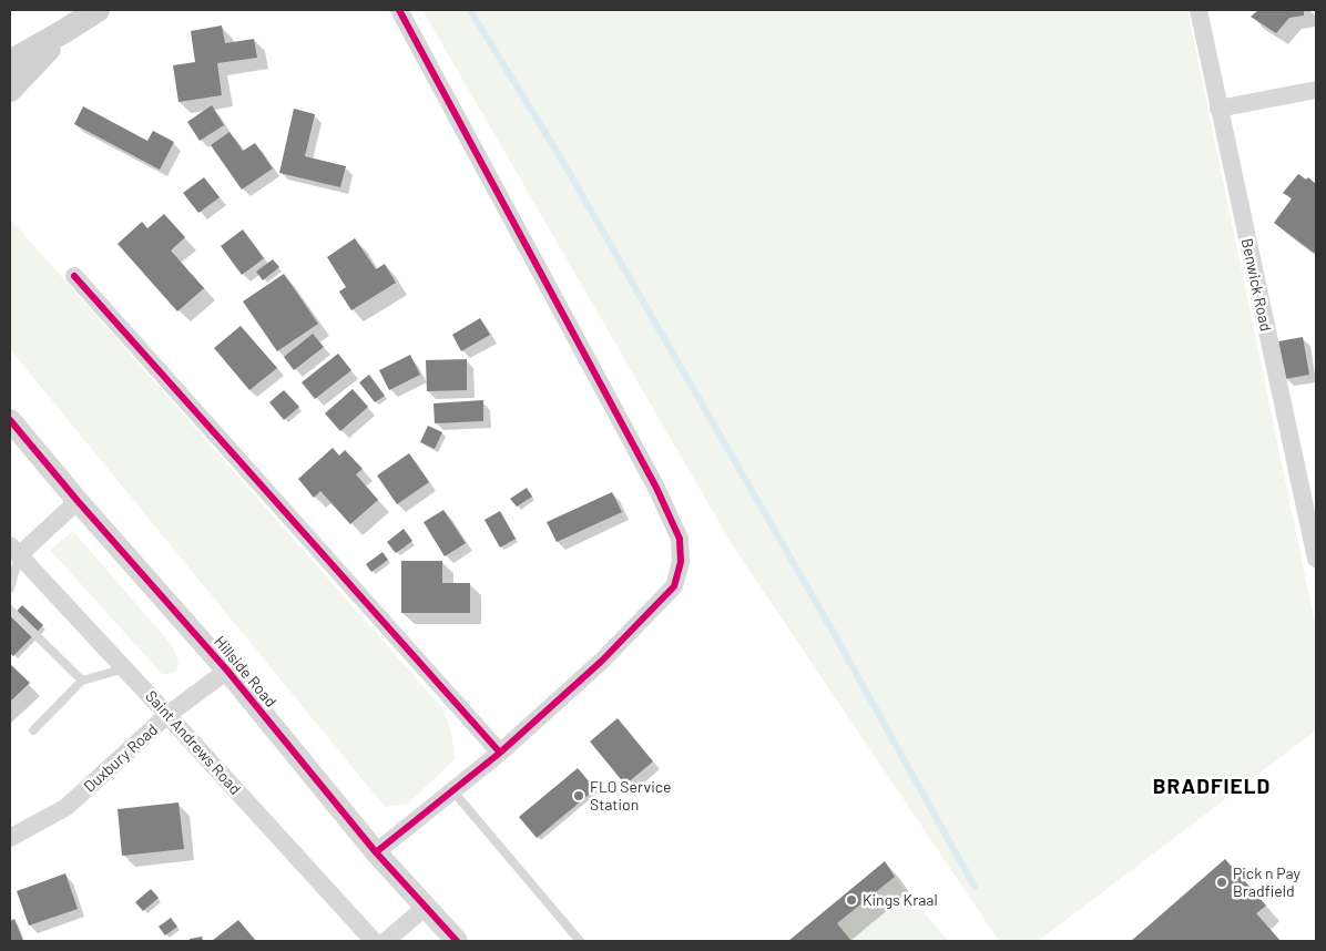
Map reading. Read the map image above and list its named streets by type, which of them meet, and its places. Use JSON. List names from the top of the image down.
{
  "streets": {
    "street": [
      "Benwick Road",
      "Hillside Road",
      "Saint Andrews Road",
      "Duxbury Road"
    ]
  },
  "crossings": [
    ["Hillside Road", "Duxbury Road"],
    ["Saint Andrews Road", "Duxbury Road"]
  ],
  "districts": ["BRADFIELD"],
  "places": ["FLO Service Station", "Pick n Pay Bradfield", "Kings Kraal"]
}
